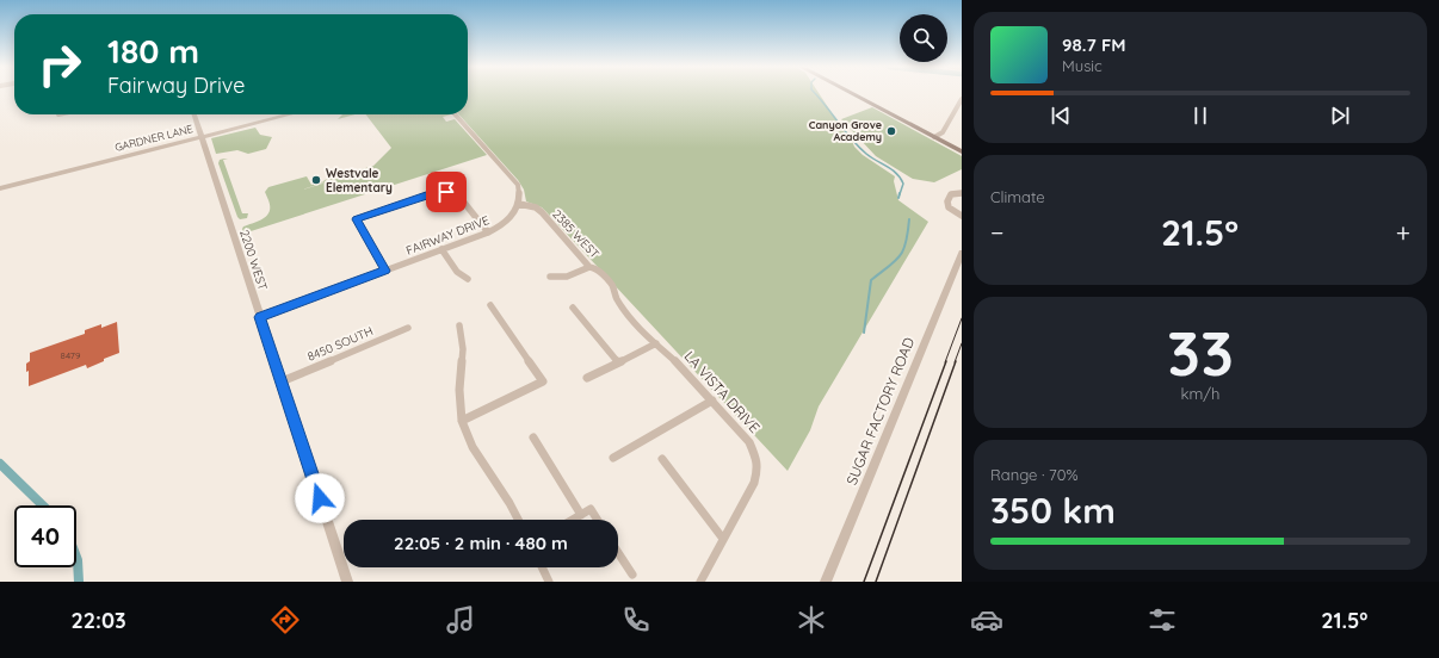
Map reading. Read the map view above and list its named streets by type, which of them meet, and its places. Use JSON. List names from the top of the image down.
{
  "streets": {
    "street": [
      "GARDNER LANE",
      "2385 WEST",
      "FAIRWAY DRIVE",
      "2200 WEST",
      "8450 SOUTH",
      "LA VISTA DRIVE",
      "SUGAR FACTORY ROAD"
    ]
  },
  "crossings": [
    ["GARDNER LANE", "2200 WEST"],
    ["2385 WEST", "FAIRWAY DRIVE"],
    ["2385 WEST", "LA VISTA DRIVE"],
    ["FAIRWAY DRIVE", "2200 WEST"],
    ["2200 WEST", "8450 SOUTH"]
  ],
  "places": ["Canyon Grove Academy", "Westvale Elementary"],
  "house_numbers": ["8479"],
  "page": {
    "turn": ["180 m", "Fairway Drive"],
    "song": ["98.7 FM", "Music"],
    "tile": [
      "Climate",
      ["33", "km/h"],
      ["Range · 70%", "350 km"]
    ],
    "heat": ["−", "21.5°", "+"],
    "limit": "40",
    "trip": "22:05 · 2 min · 480 m",
    "tabs": ["22:03", "21.5°"]
  }
}
